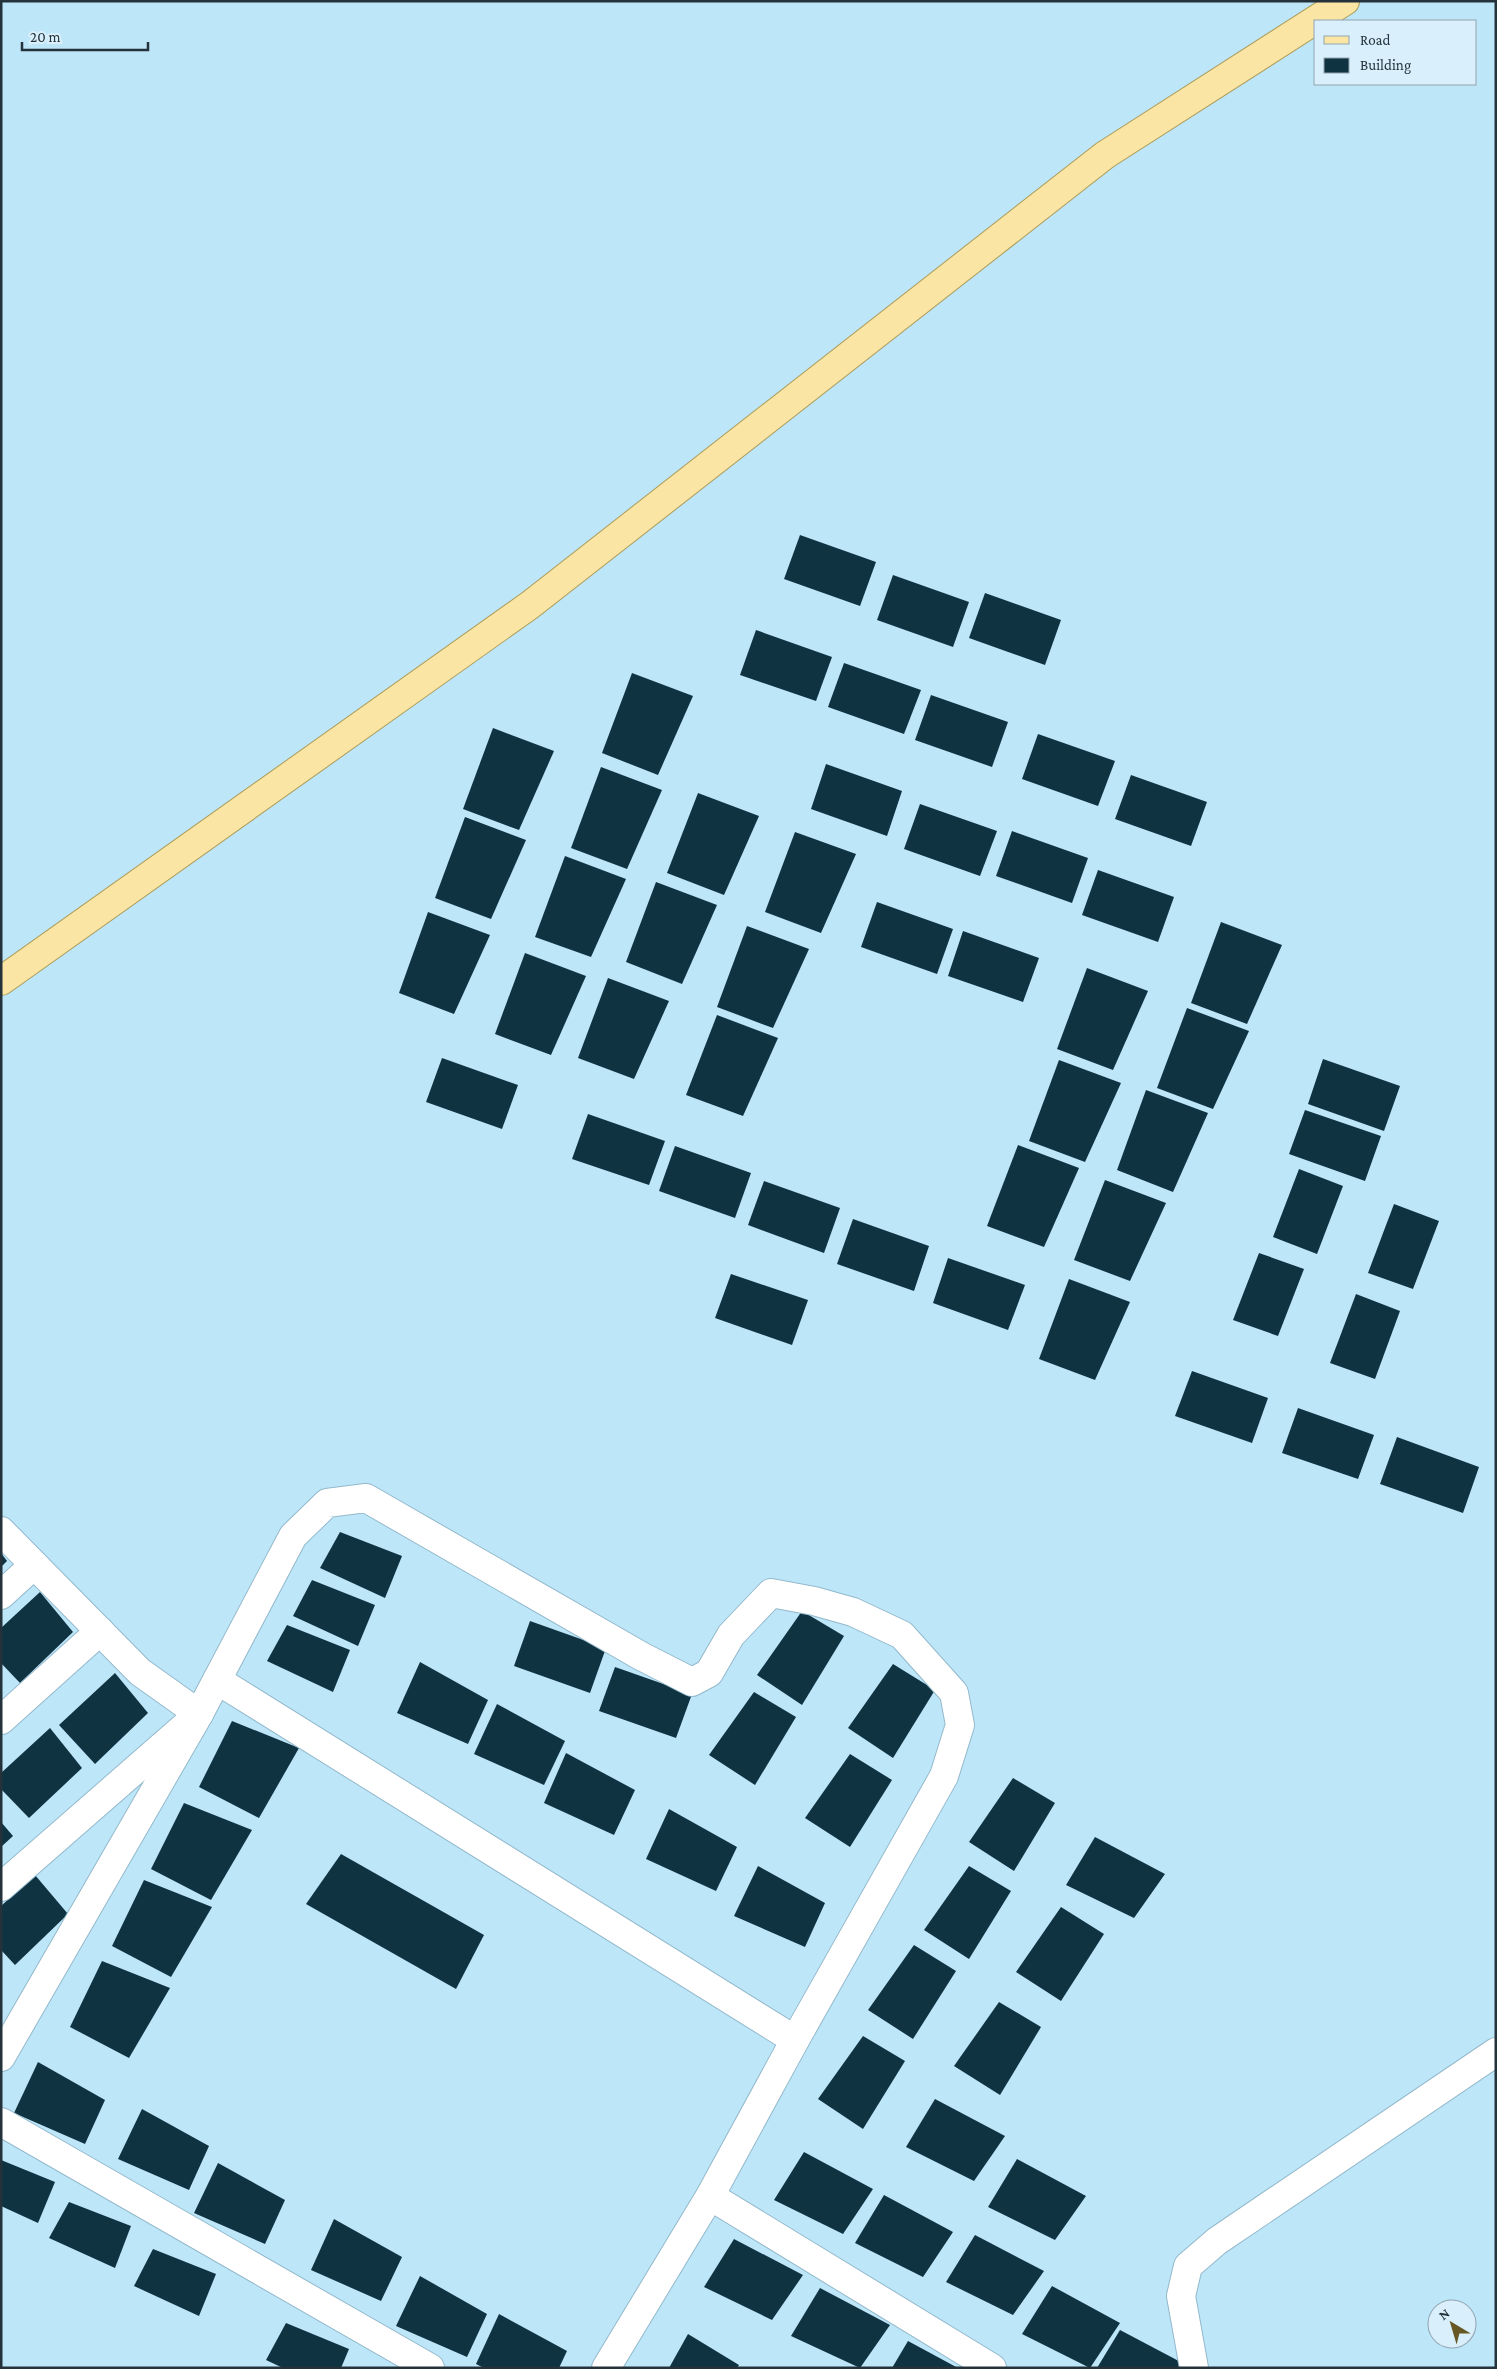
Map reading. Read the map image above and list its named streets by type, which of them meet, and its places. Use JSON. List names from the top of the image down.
{
  "legend": ["Road", "Building"],
  "scale_bar": "20 m",
  "north": "top left"
}
